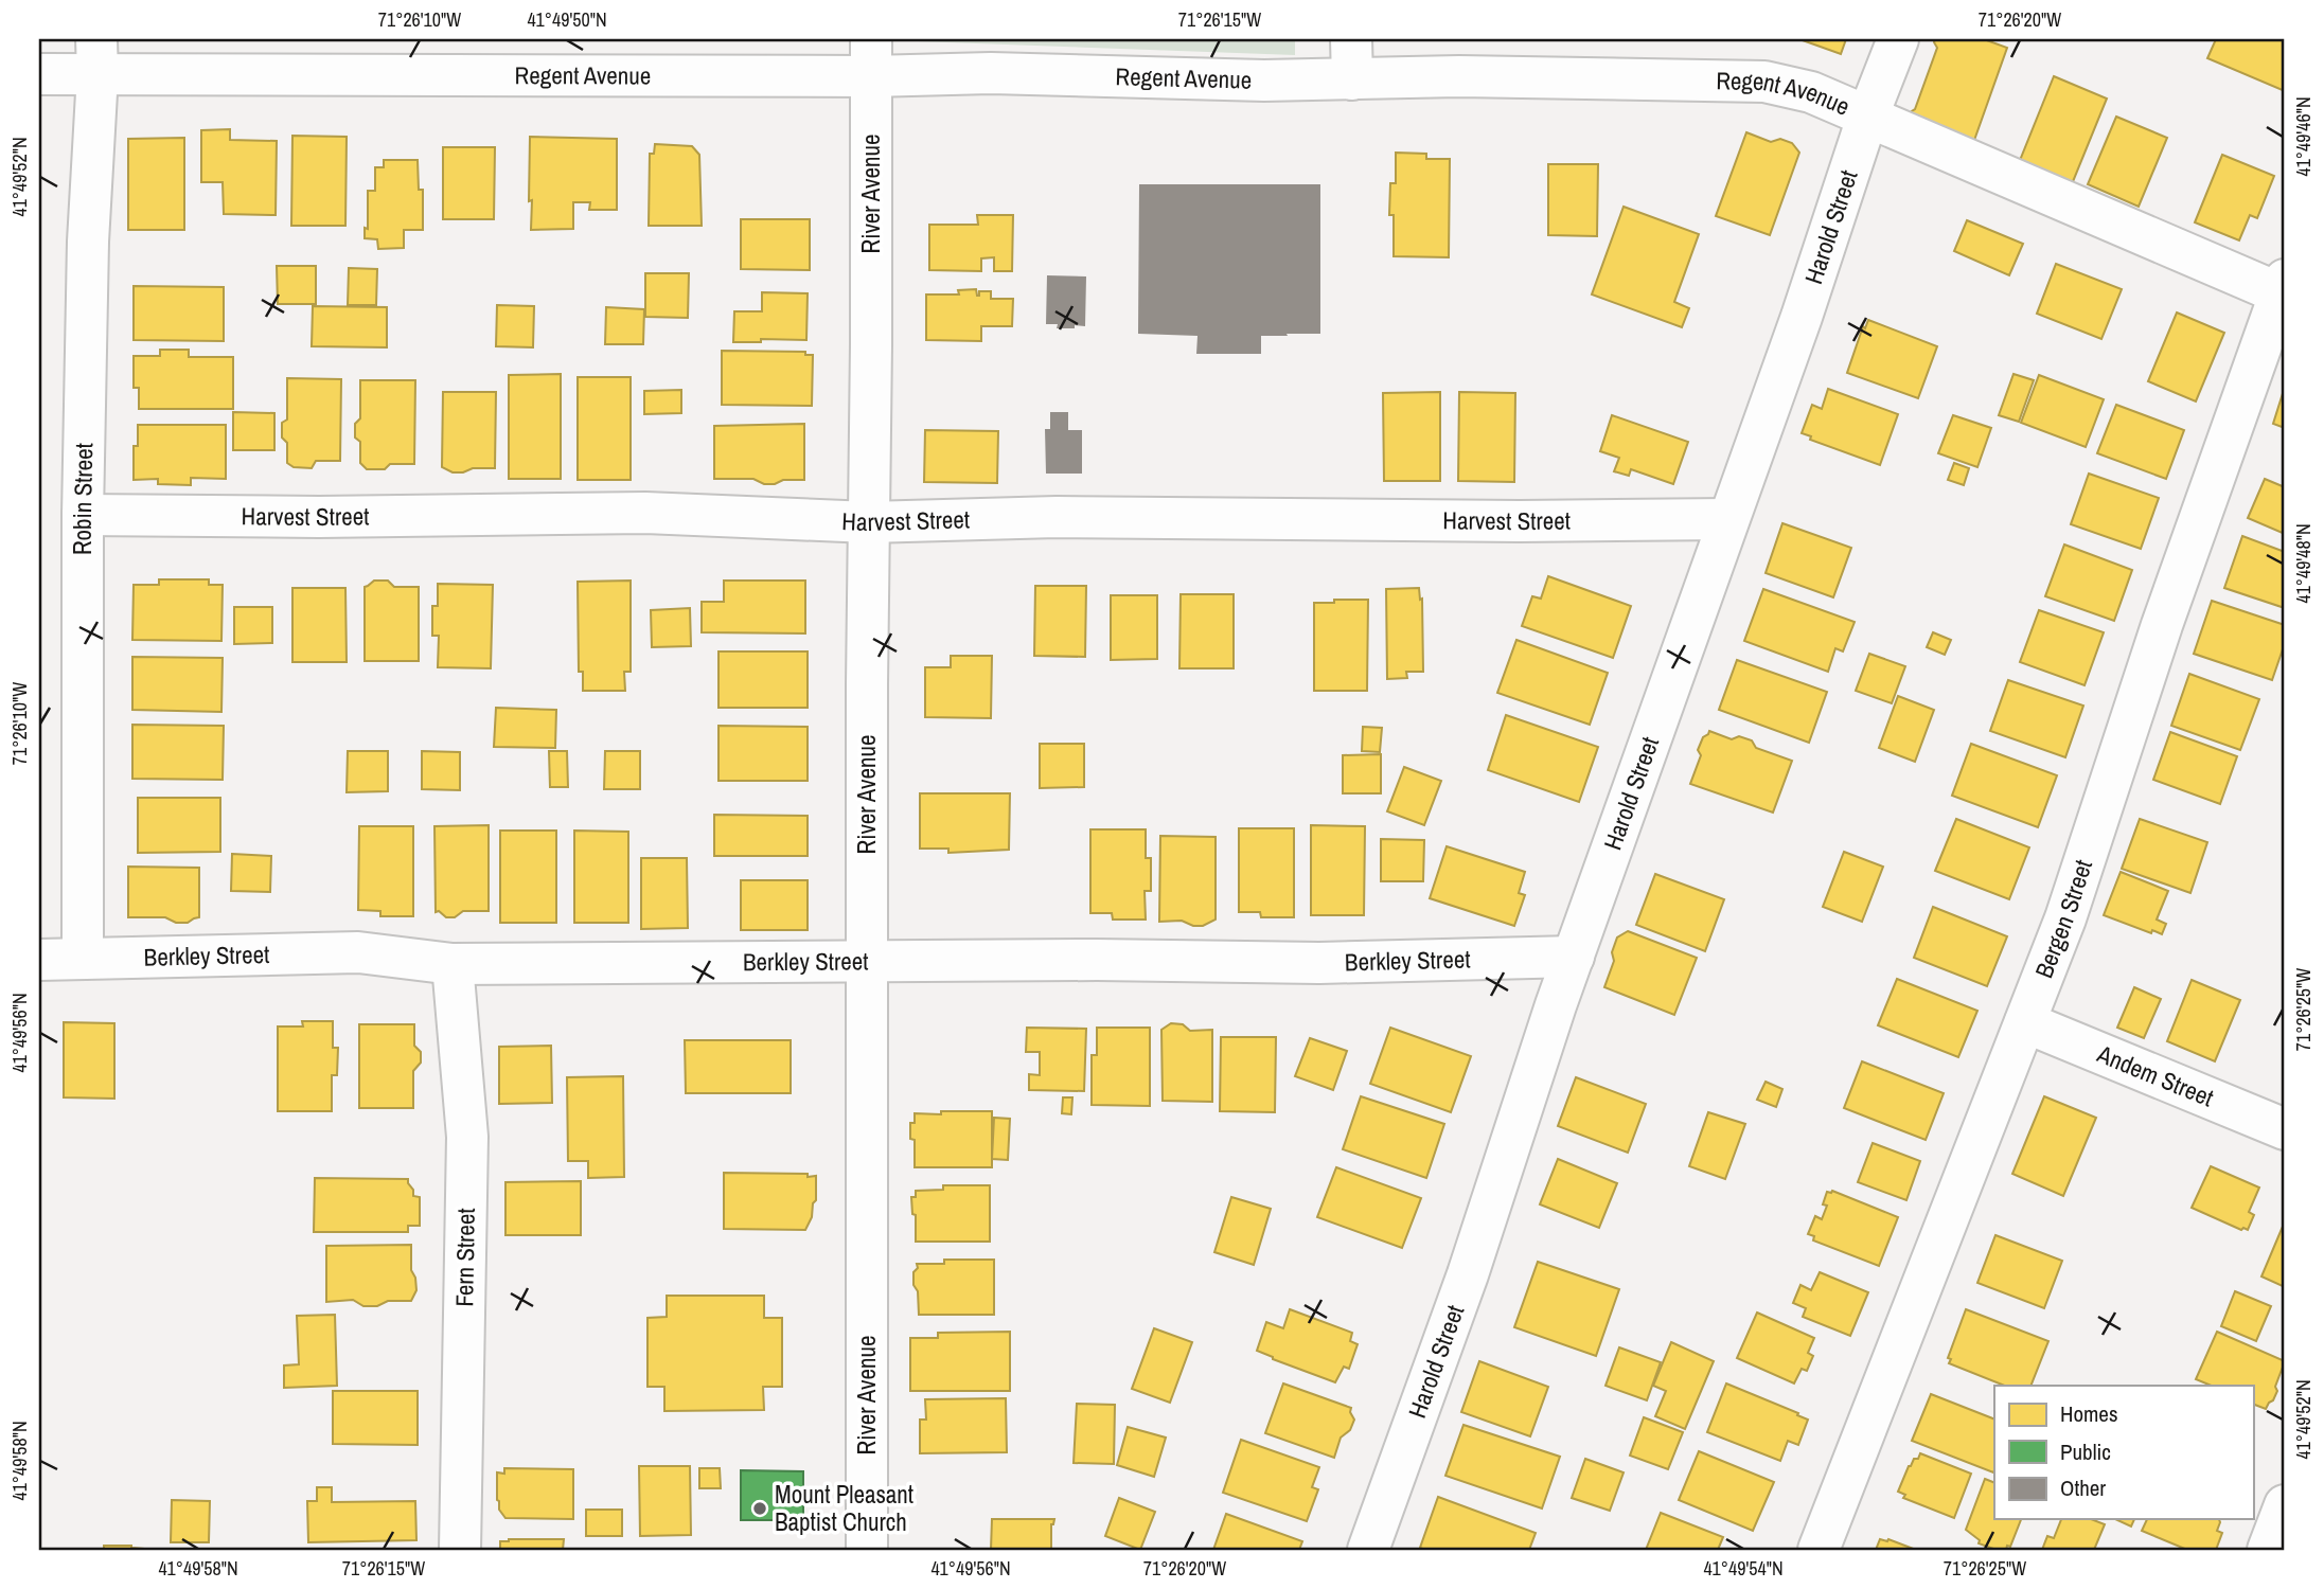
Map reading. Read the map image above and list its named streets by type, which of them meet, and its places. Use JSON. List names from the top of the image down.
{
  "streets": {
    "street": [
      "Regent Avenue",
      "River Avenue",
      "Harold Street",
      "Robin Street",
      "Harvest Street",
      "Bergen Street",
      "Berkley Street",
      "Andem Street",
      "Fern Street"
    ]
  },
  "crossings": [
    ["Regent Avenue", "River Avenue"],
    ["Regent Avenue", "Harold Street"],
    ["Regent Avenue", "Robin Street"],
    ["Regent Avenue", "Bergen Street"],
    ["River Avenue", "Harvest Street"],
    ["River Avenue", "Berkley Street"],
    ["Harold Street", "Harvest Street"],
    ["Harold Street", "Berkley Street"],
    ["Robin Street", "Harvest Street"],
    ["Robin Street", "Berkley Street"],
    ["Bergen Street", "Andem Street"],
    ["Berkley Street", "Fern Street"]
  ],
  "places": ["Mount Pleasant Baptist Church"],
  "legend": ["Homes", "Public", "Other"],
  "coordinates": [
    "71°26'10\"W",
    "41°49'50\"N",
    "71°26'15\"W",
    "71°26'20\"W",
    "41°49'46\"N",
    "41°49'52\"N",
    "41°49'48\"N",
    "71°26'25\"W",
    "41°49'56\"N",
    "41°49'58\"N",
    "41°49'54\"N"
  ]
}
